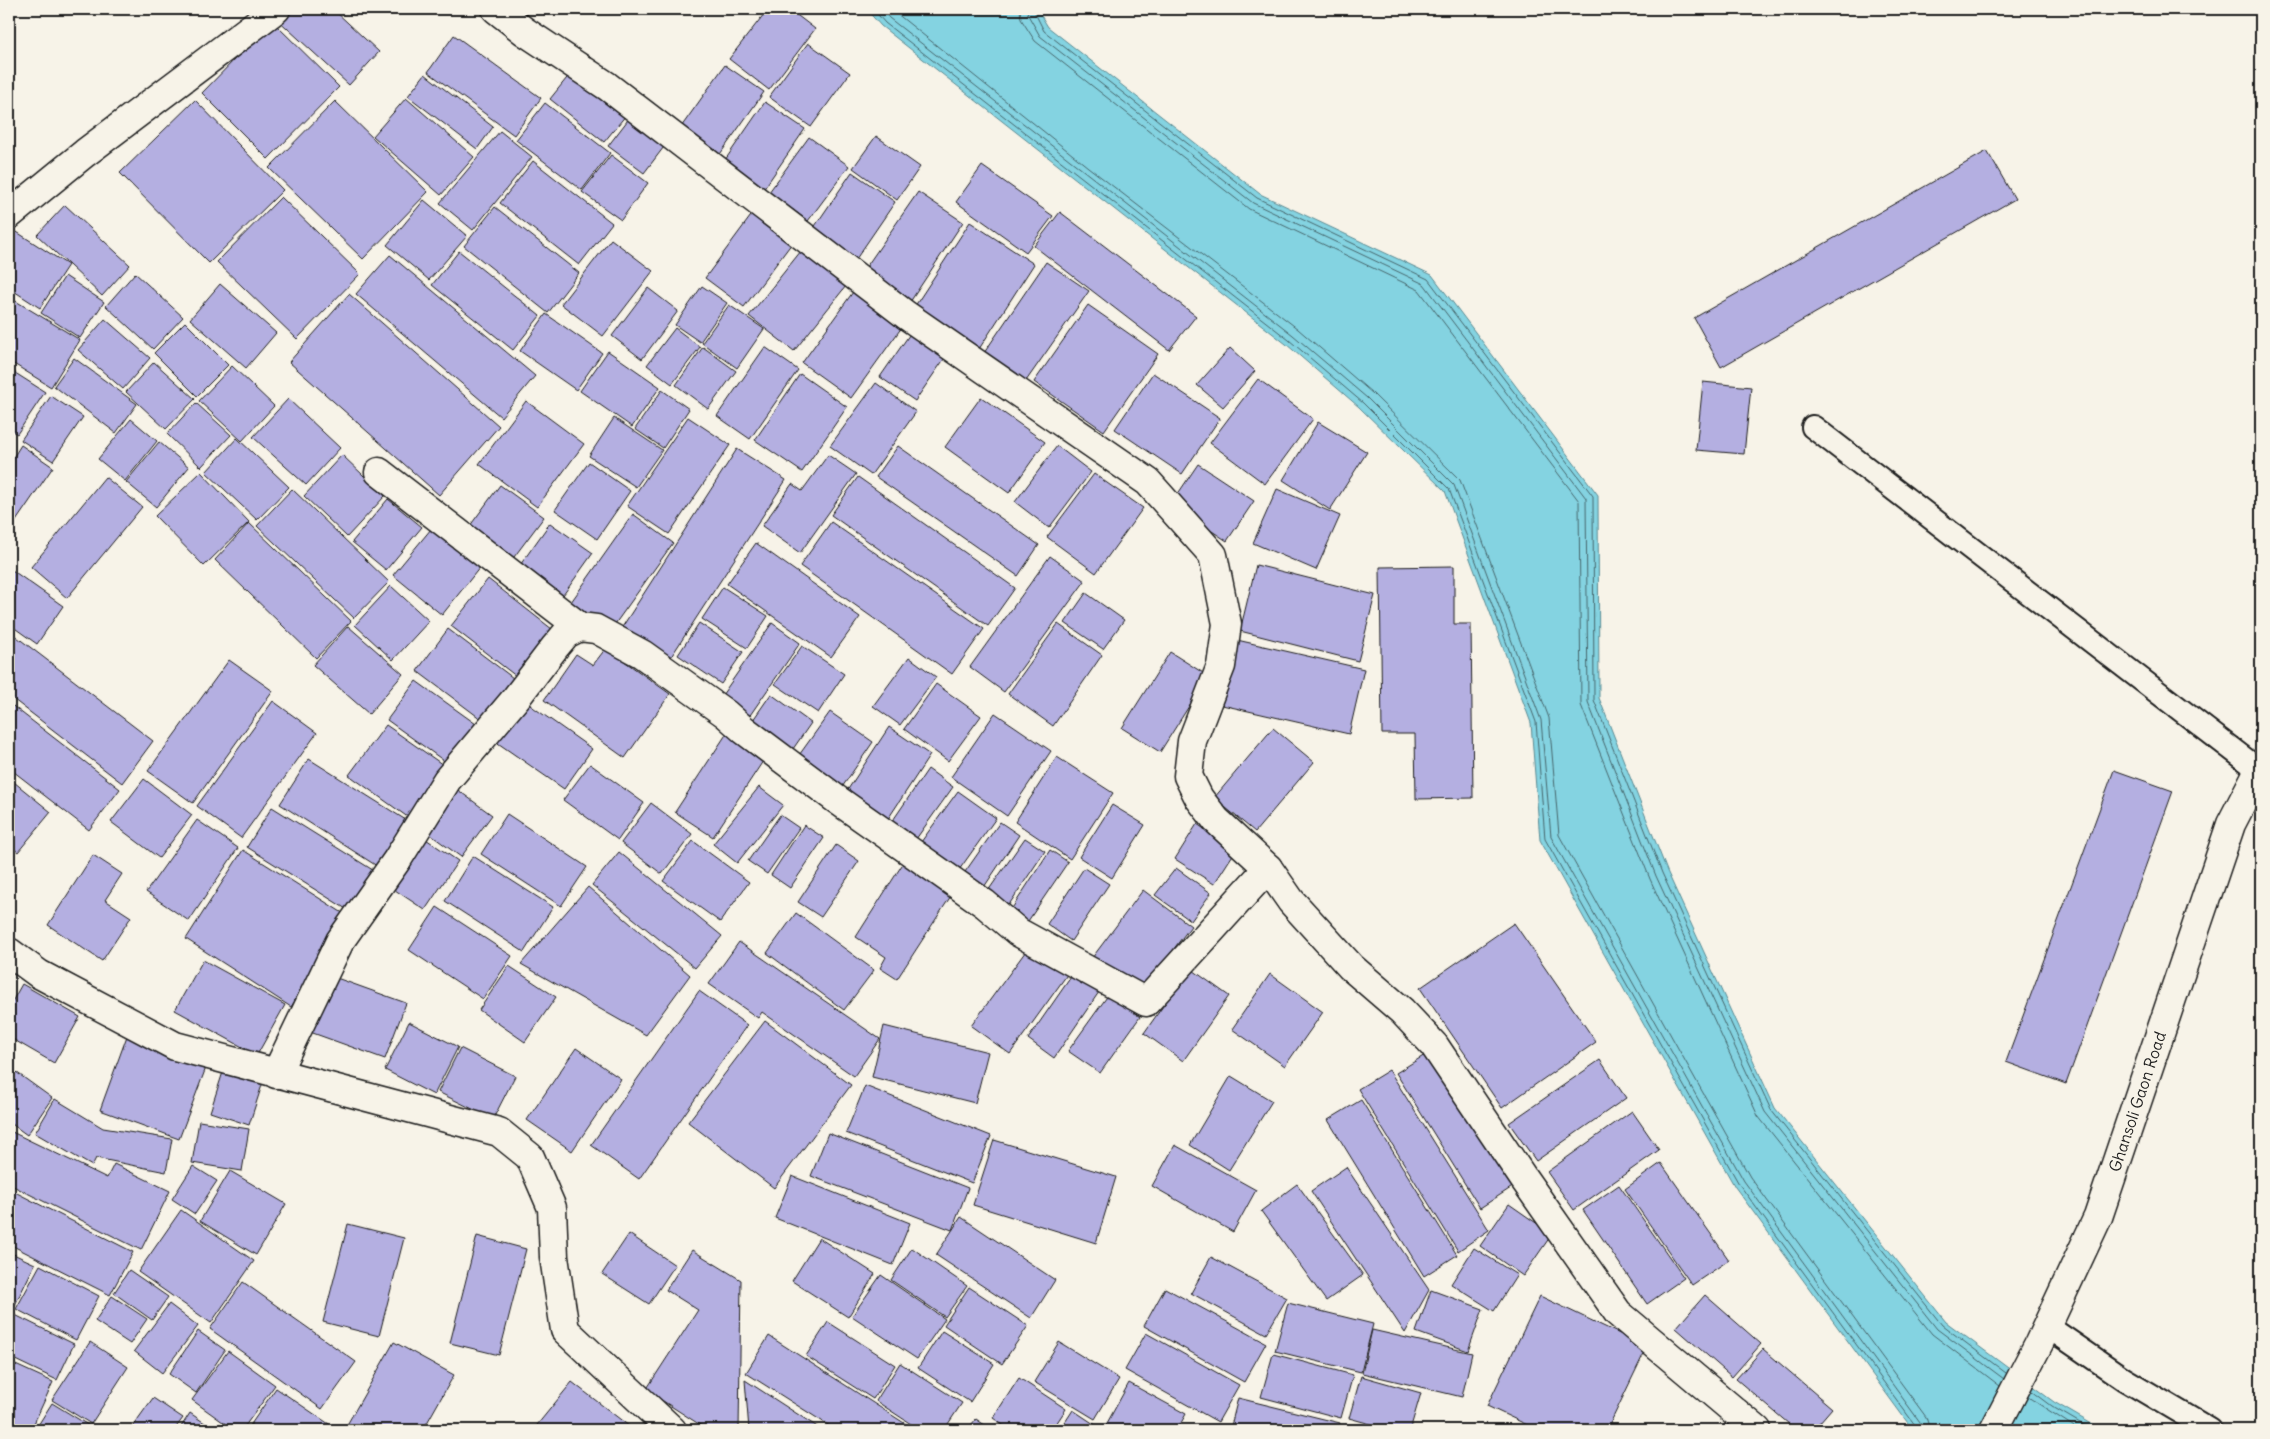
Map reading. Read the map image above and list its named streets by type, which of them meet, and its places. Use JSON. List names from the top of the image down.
{
  "streets": {
    "street": ["Ghansoli Gaon Road"]
  }
}
